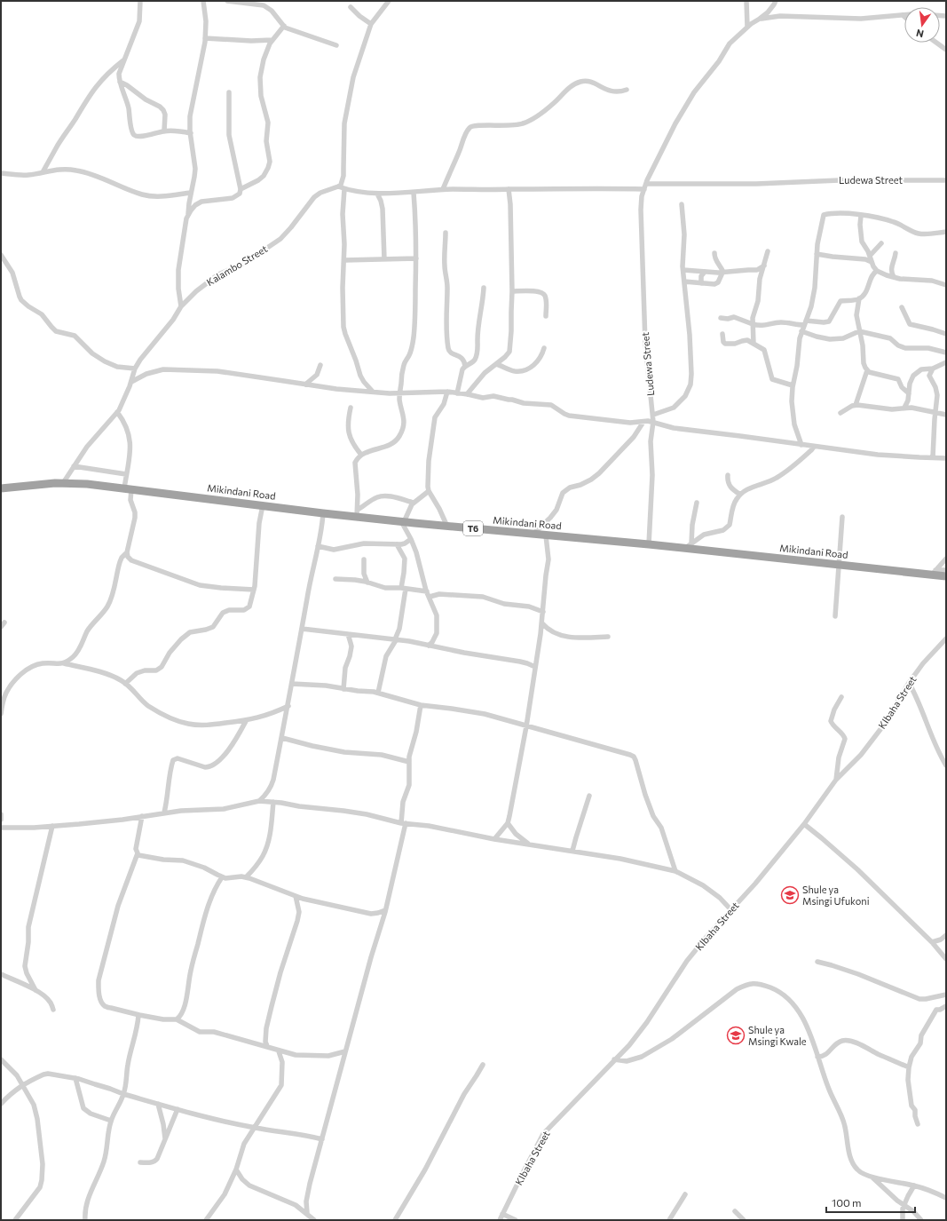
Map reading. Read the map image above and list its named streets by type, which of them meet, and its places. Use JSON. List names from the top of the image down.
{
  "streets": {
    "highway": ["Mikindani Road", "T6"],
    "street": ["Ludewa Street", "Kalambo Street", "KIbaha Street"]
  },
  "crossings": [
    ["Ludewa Street", "Mikindani Road"],
    ["Kalambo Street", "Mikindani Road"]
  ],
  "places": {
    "school or university": ["Shule ya Msingi Ufukoni", "Shule ya Msingi Kwale"]
  },
  "scale_bar": "100 m",
  "north": "bottom"
}
